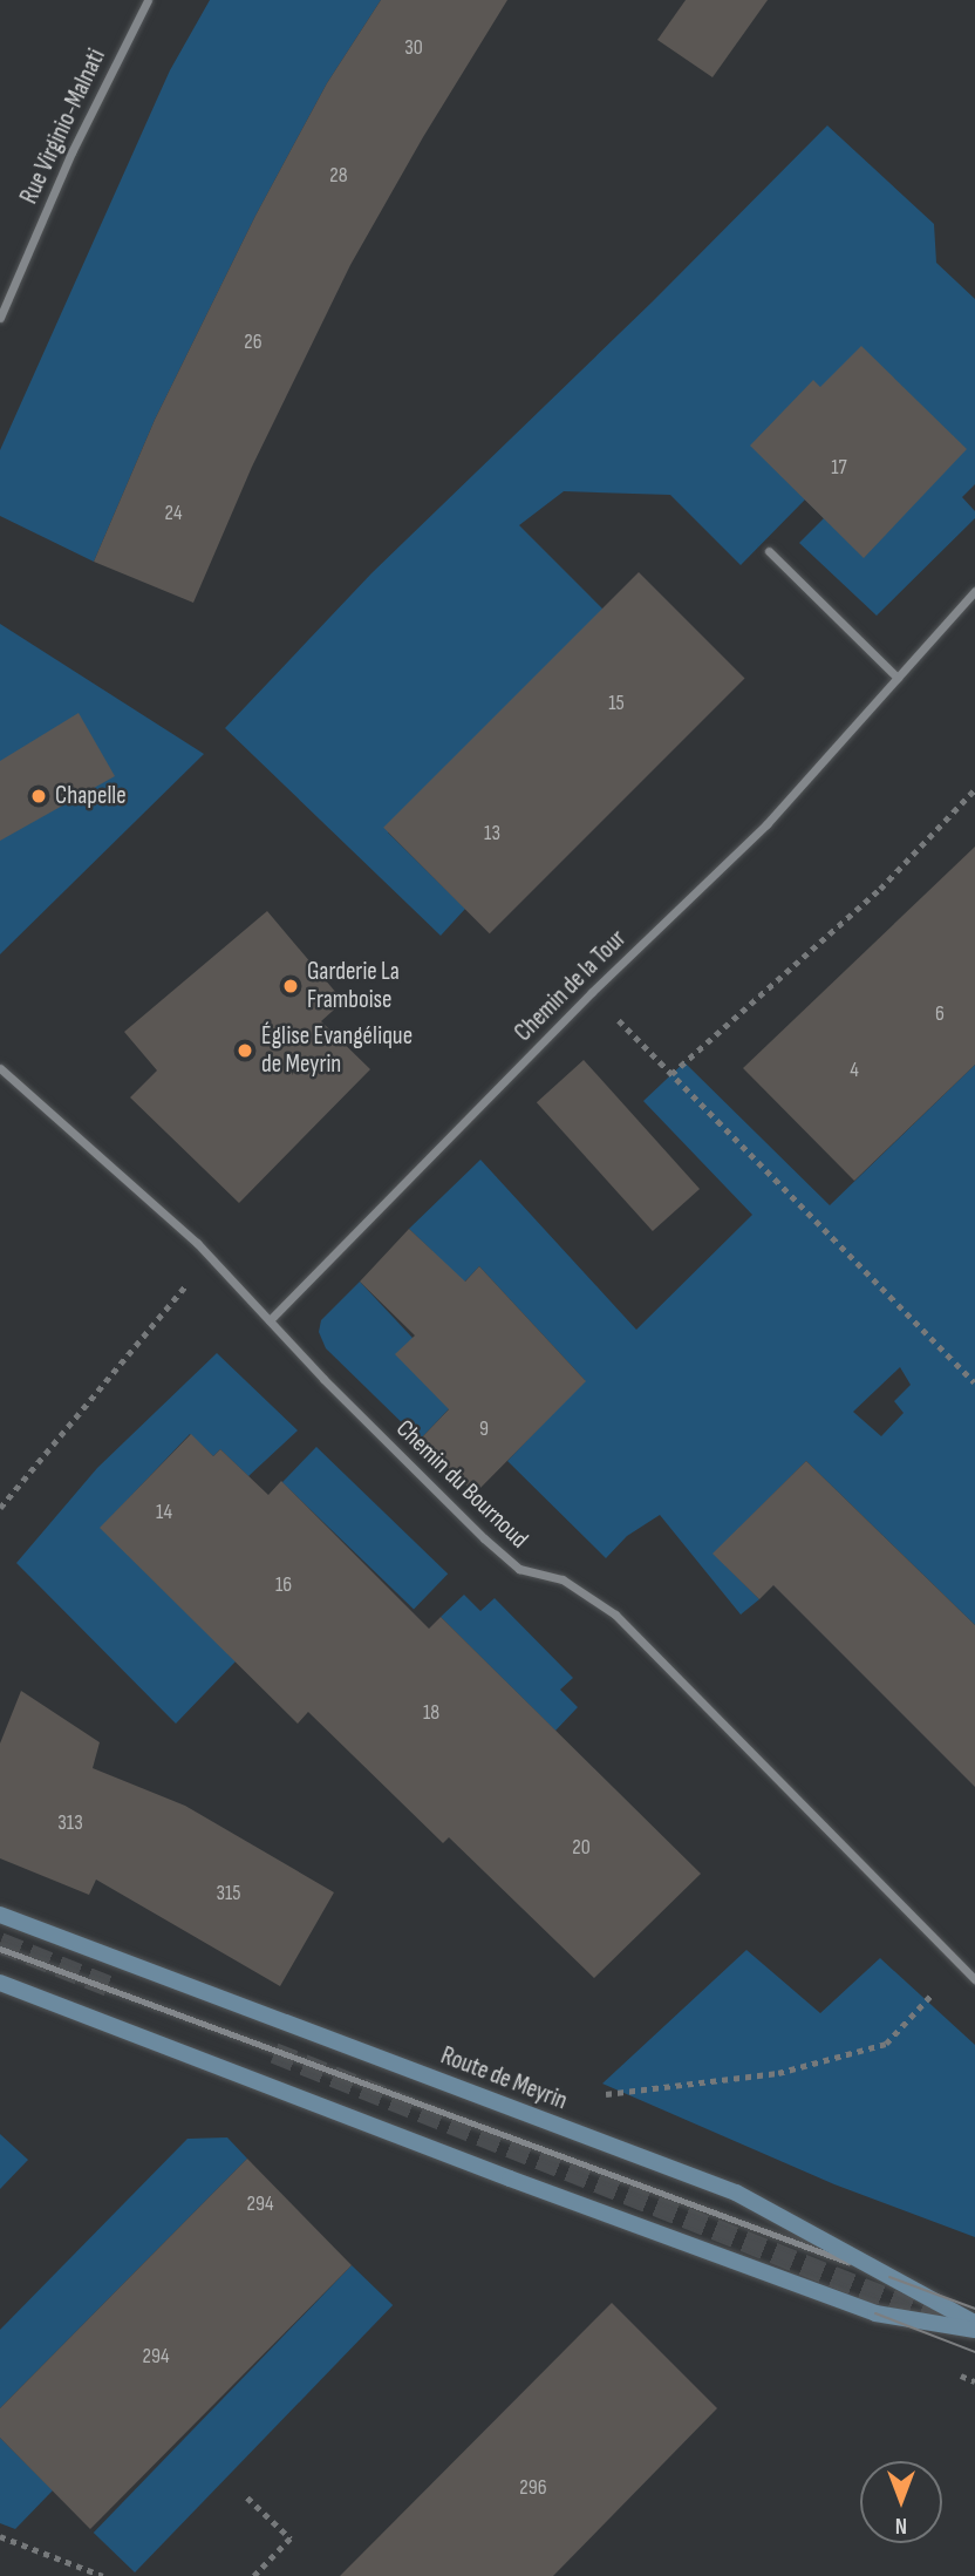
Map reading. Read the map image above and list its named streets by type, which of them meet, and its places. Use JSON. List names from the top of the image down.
{
  "streets": {
    "street": [
      "Rue Virginio-Malnati",
      "Chemin de la Tour",
      "Chemin du Bournoud",
      "Route de Meyrin"
    ]
  },
  "crossings": [
    ["Chemin de la Tour", "Chemin du Bournoud"]
  ],
  "places": ["Chapelle", "Garderie La Framboise", "Église Evangélique de Meyrin"],
  "house_numbers": [
    "30",
    "28",
    "26",
    "17",
    "24",
    "15",
    "13",
    "6",
    "4",
    "9",
    "14",
    "16",
    "18",
    "313",
    "20",
    "315",
    "294",
    "294",
    "296"
  ],
  "north": "bottom"
}
